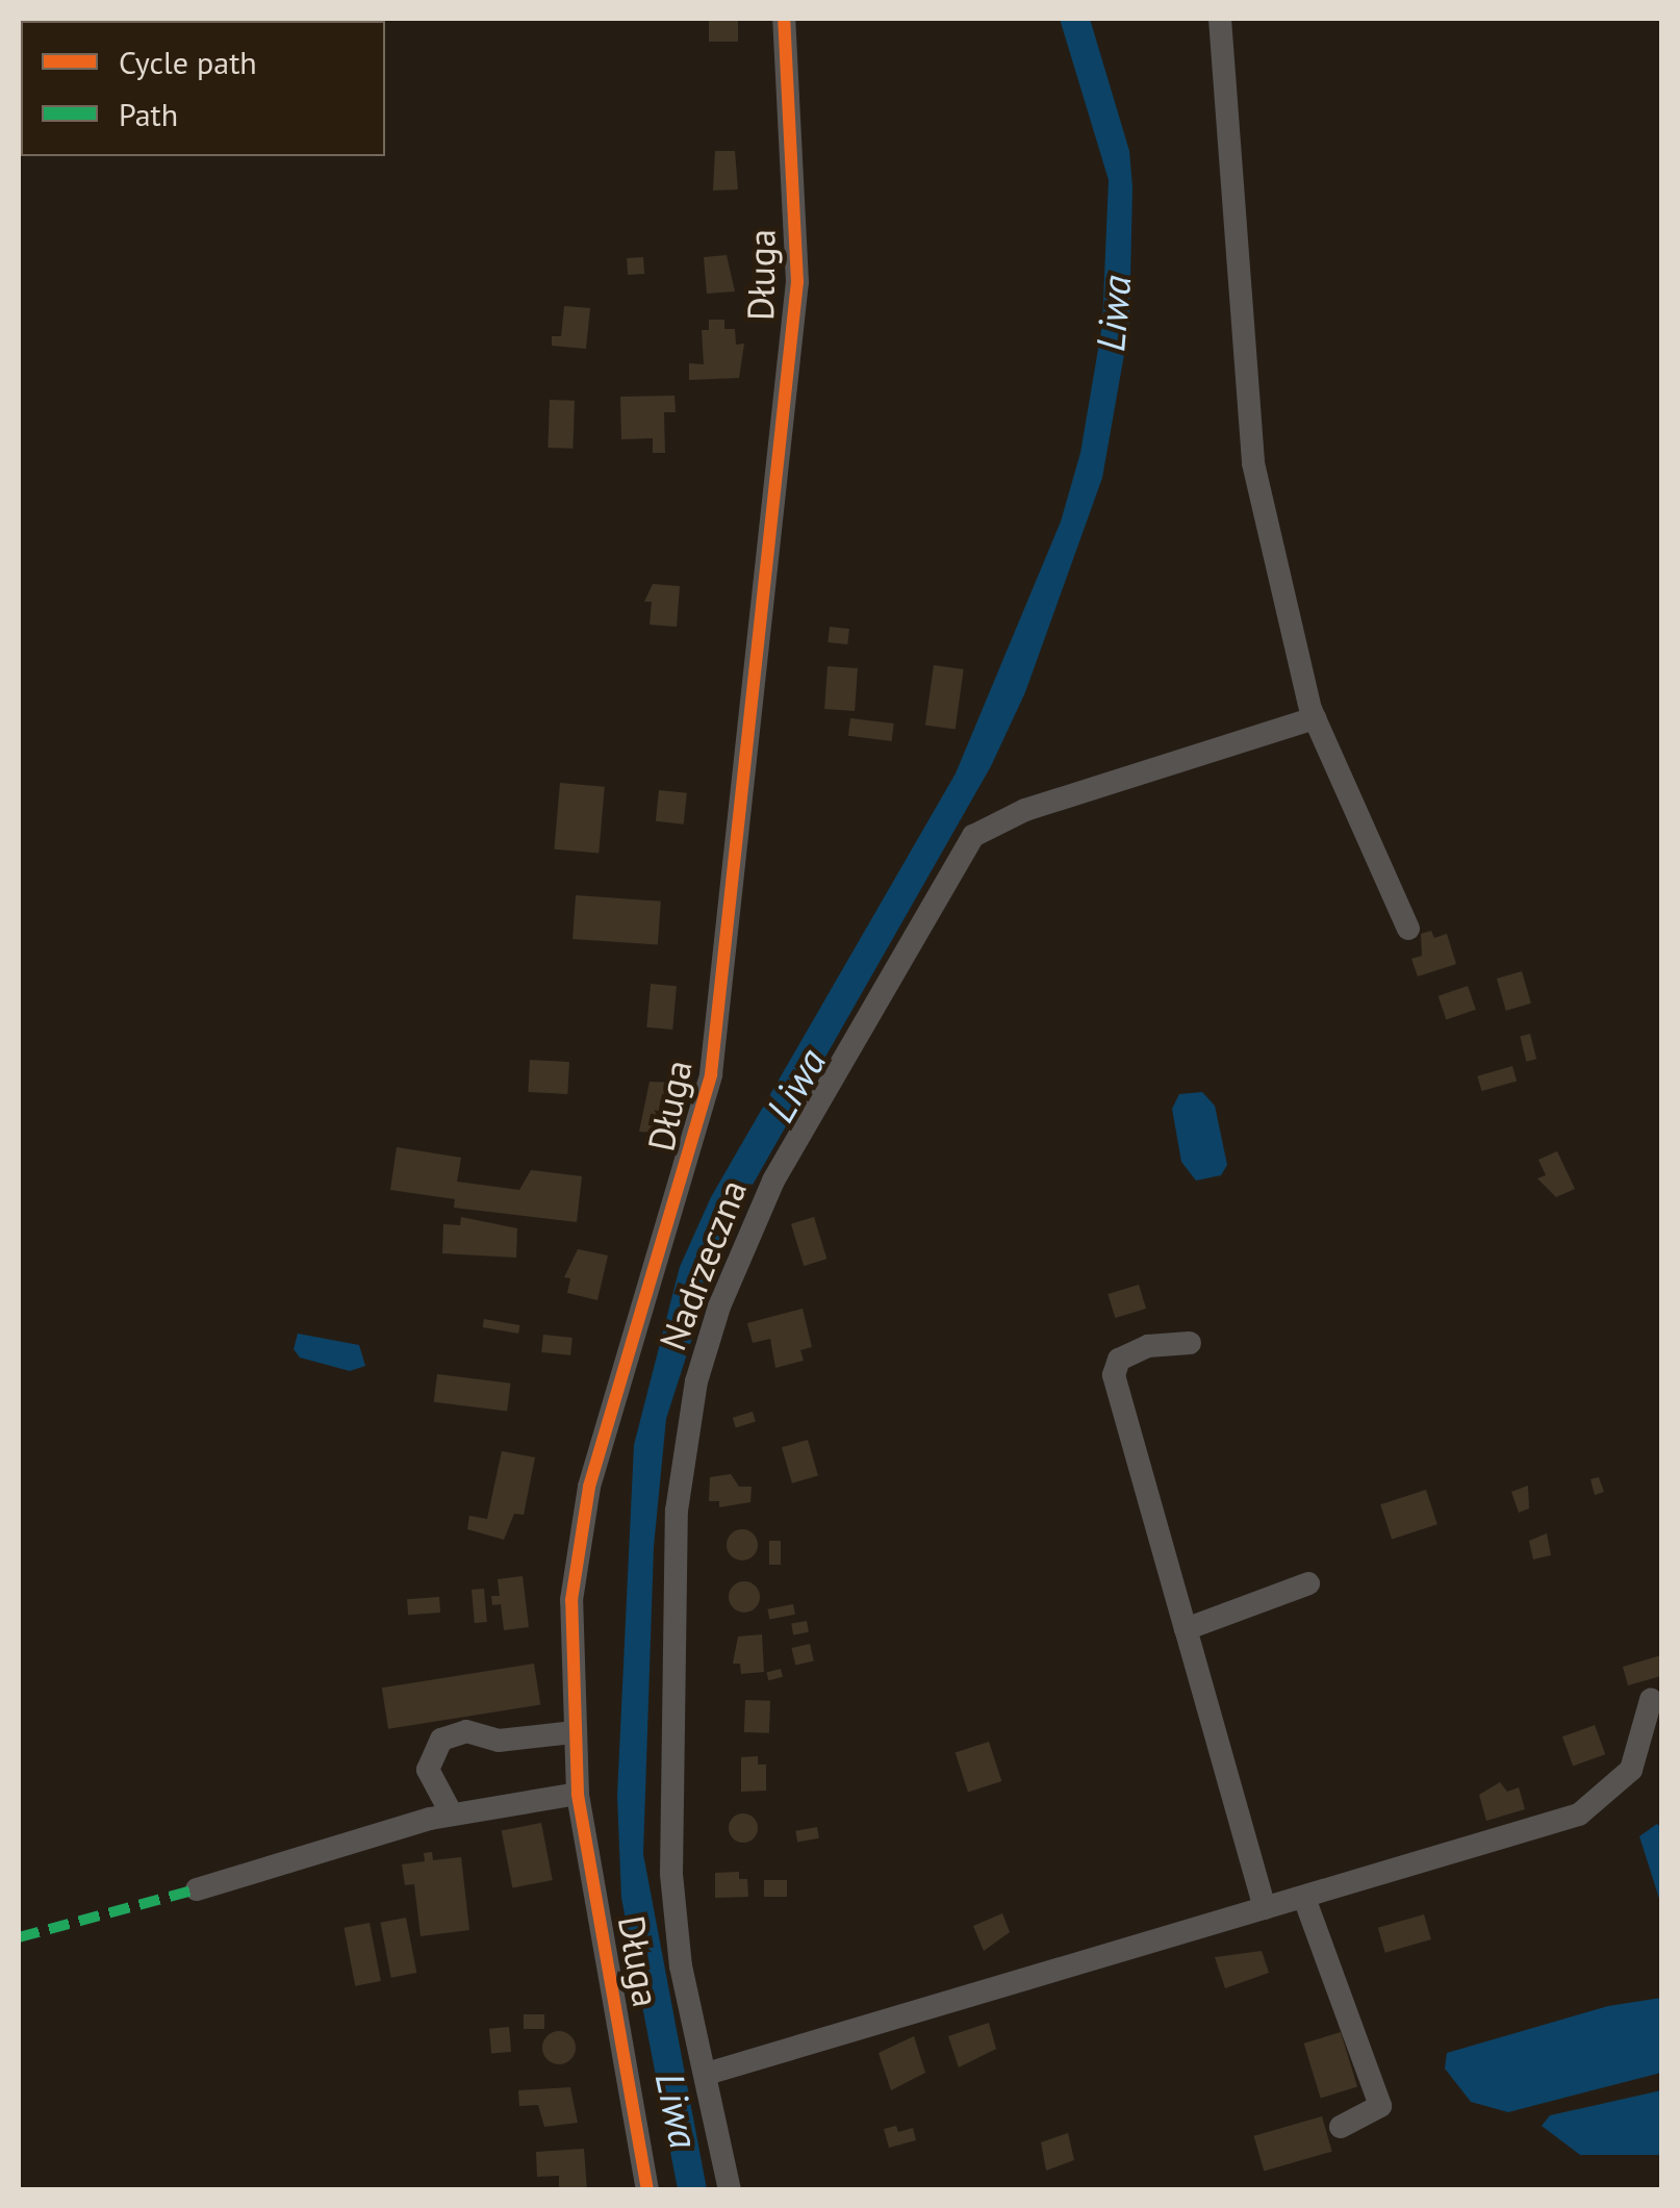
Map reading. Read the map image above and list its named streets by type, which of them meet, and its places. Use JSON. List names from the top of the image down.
{
  "streets": {
    "street": ["Długa", "Nadrzeczna"]
  },
  "water": ["Liwa"],
  "legend": ["Cycle path", "Path"]
}
